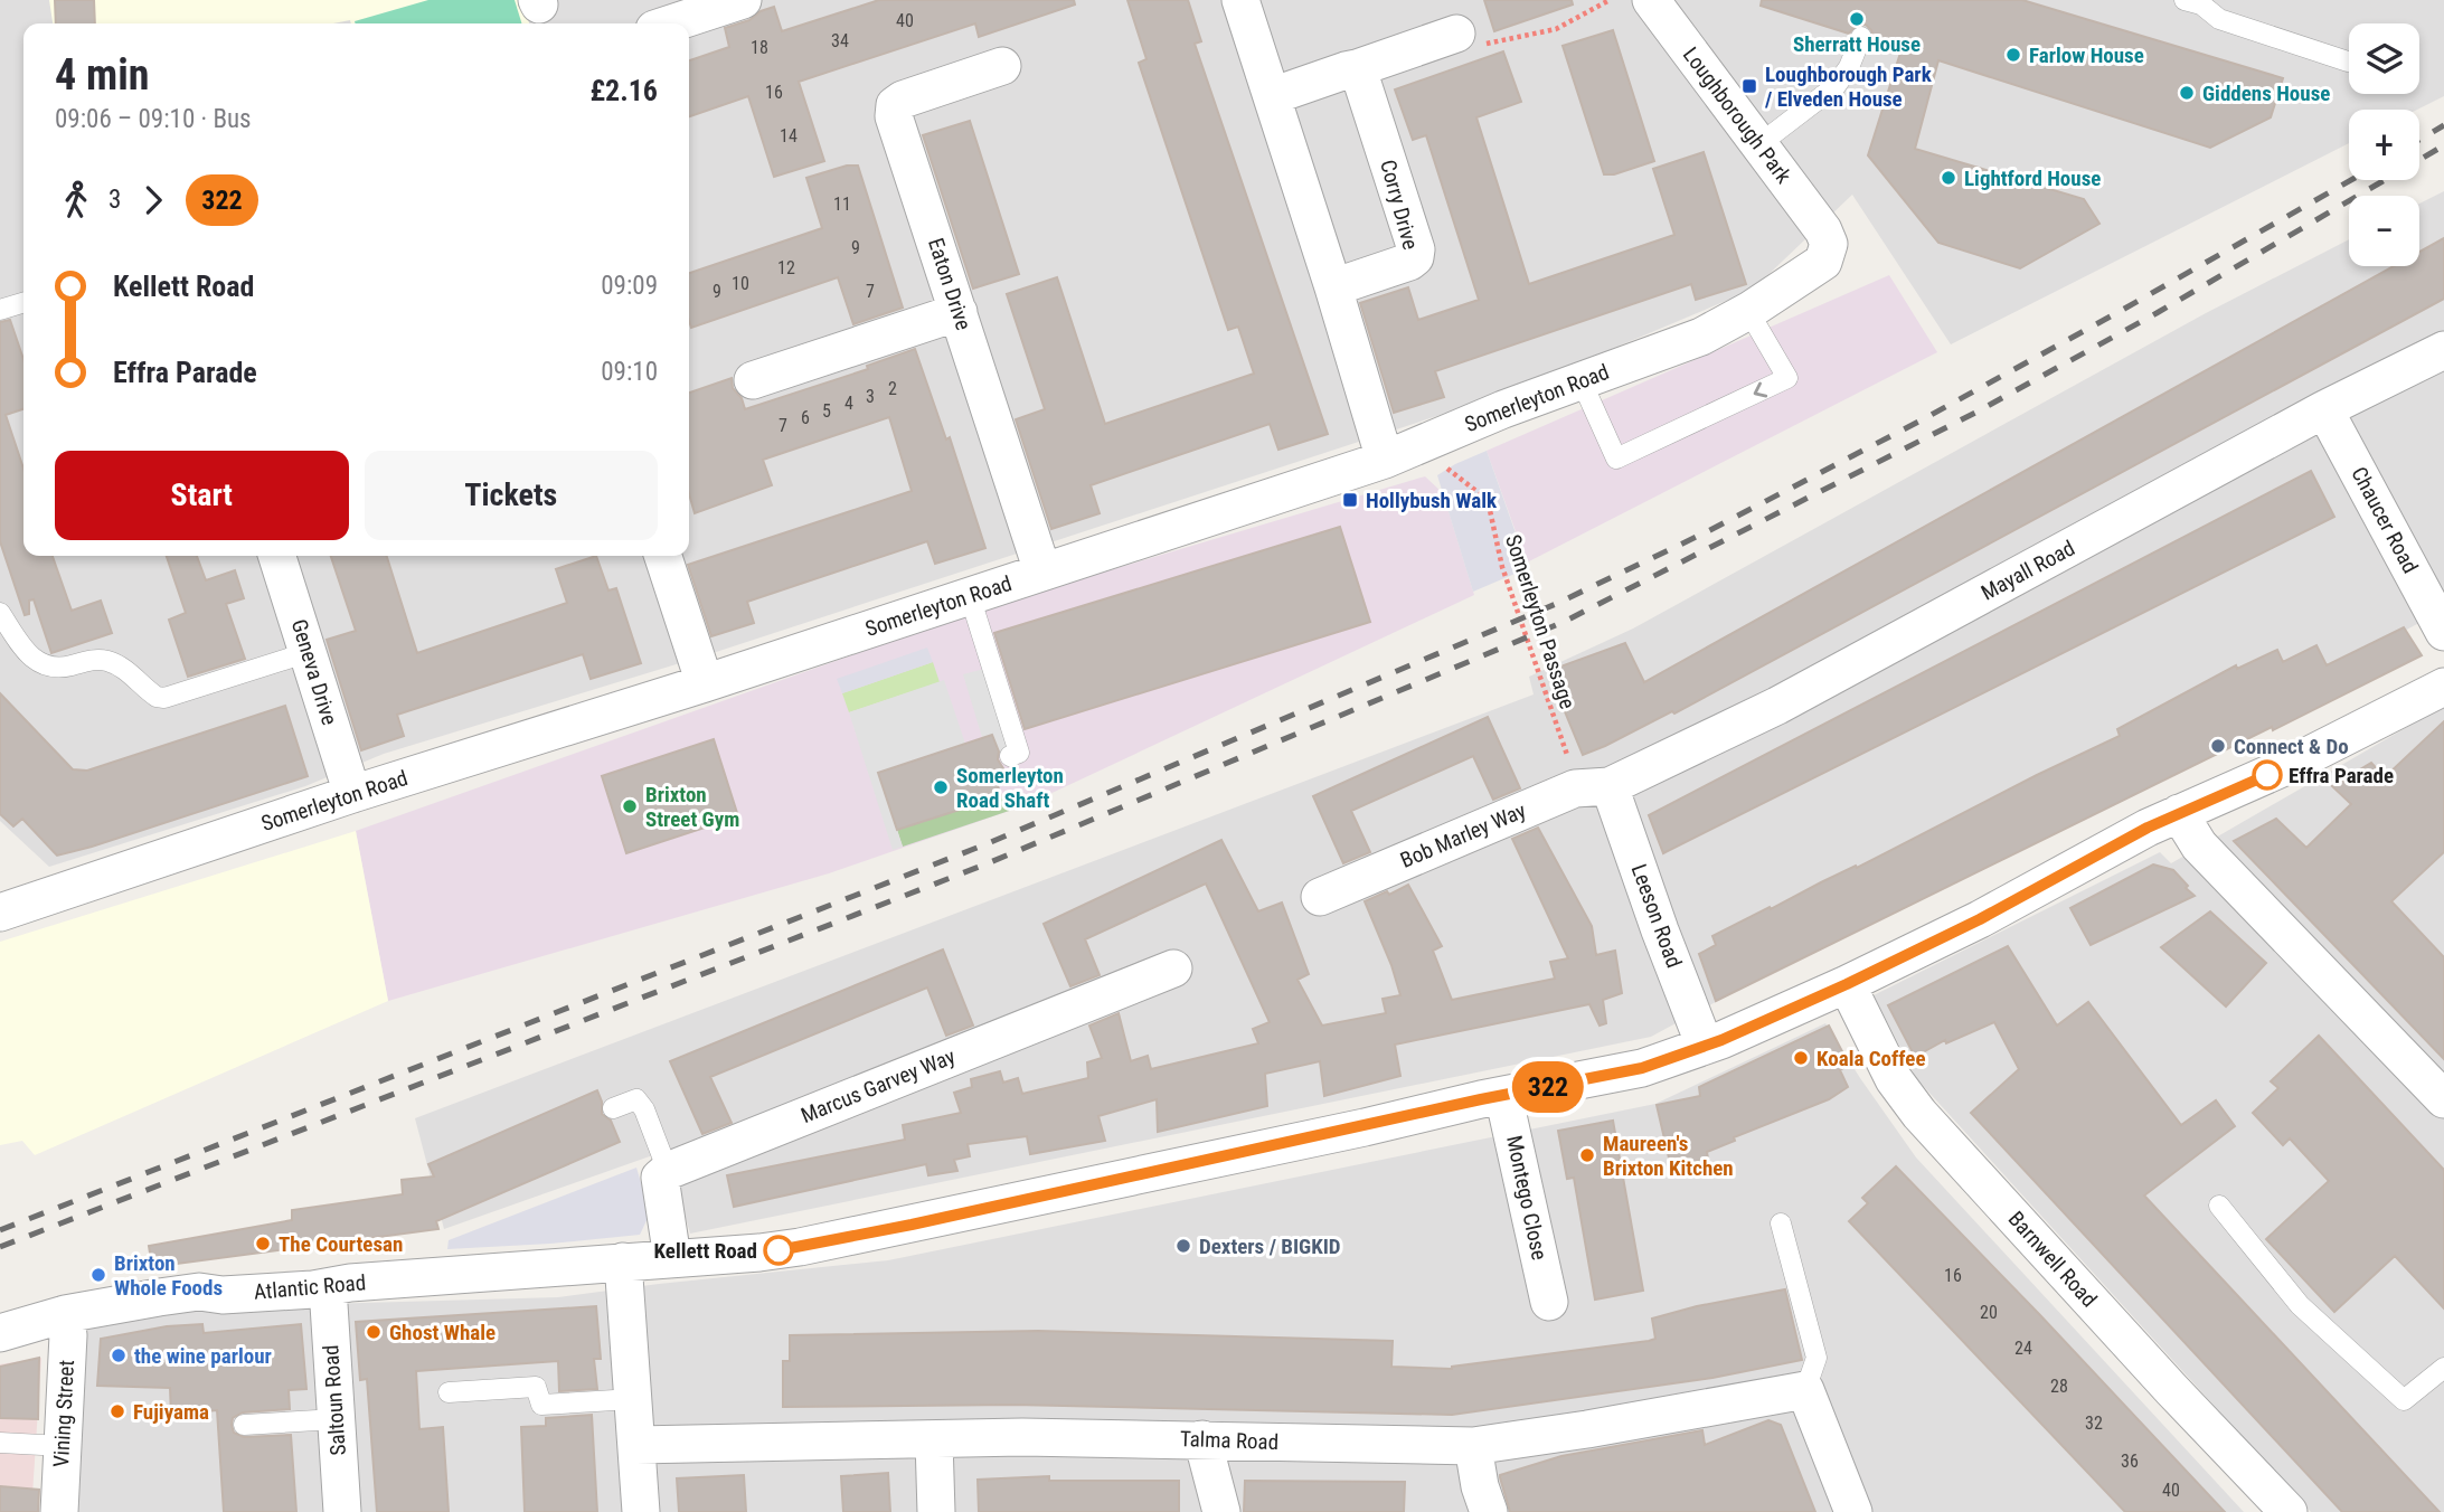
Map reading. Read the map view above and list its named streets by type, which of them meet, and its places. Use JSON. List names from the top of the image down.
{
  "streets": {
    "street": [
      "Loughborough Park",
      "Corry Drive",
      "Eaton Drive",
      "Somerleyton Road",
      "Chaucer Road",
      "Mayall Road",
      "Geneva Drive",
      "Bob Marley Way",
      "Leeson Road",
      "Marcus Garvey Way",
      "Montego Close",
      "Barnwell Road",
      "Atlantic Road",
      "Saltoun Road",
      "Vining Street",
      "Talma Road"
    ],
    "path": ["Somerleyton Passage"]
  },
  "crossings": [
    ["Loughborough Park", "Somerleyton Road"],
    ["Eaton Drive", "Somerleyton Road"],
    ["Somerleyton Road", "Somerleyton Passage"],
    ["Somerleyton Road", "Geneva Drive"],
    ["Chaucer Road", "Mayall Road"],
    ["Mayall Road", "Somerleyton Passage"],
    ["Mayall Road", "Bob Marley Way"],
    ["Mayall Road", "Leeson Road"],
    ["Somerleyton Passage", "Bob Marley Way"],
    ["Somerleyton Passage", "Leeson Road"],
    ["Bob Marley Way", "Leeson Road"],
    ["Leeson Road", "Atlantic Road"],
    ["Montego Close", "Atlantic Road"],
    ["Barnwell Road", "Atlantic Road"],
    ["Atlantic Road", "Saltoun Road"],
    ["Atlantic Road", "Vining Street"]
  ],
  "places": {
    "other": [
      "Sherratt House",
      "Farlow House",
      "Giddens House",
      "Lightford House",
      "Connect & Do",
      "Effra Parade",
      "Somerleyton Road Shaft",
      "Brixton Street Gym",
      "Koala Coffee",
      "Maureen's Brixton Kitchen",
      "The Courtesan",
      "Dexters / BIGKID",
      "Kellett Road",
      "Brixton Whole Foods",
      "Ghost Whale",
      "the wine parlour",
      "Fujiyama"
    ],
    "transit": ["Loughborough Park / Elveden House", "Hollybush Walk"]
  },
  "lines": ["bus line 322"],
  "house_numbers": [
    "40",
    "34",
    "18",
    "16",
    "14",
    "11",
    "9",
    "12",
    "10",
    "9",
    "7",
    "2",
    "3",
    "4",
    "5",
    "6",
    "7",
    "16",
    "20",
    "24",
    "28",
    "32",
    "36",
    "40"
  ],
  "page": {
    "on_map": "322",
    "map_buttons": ["+", "−"],
    "heading": ["4 min", "09:06 – 09:10 · Bus", "£2.16"],
    "legs": ["3", "322"],
    "list": [
      {
        "name": "Kellett Road",
        "value": "09:09"
      },
      {
        "name": "Effra Parade",
        "value": "09:10"
      }
    ],
    "buttons": ["Start", "Tickets"]
  }
}
